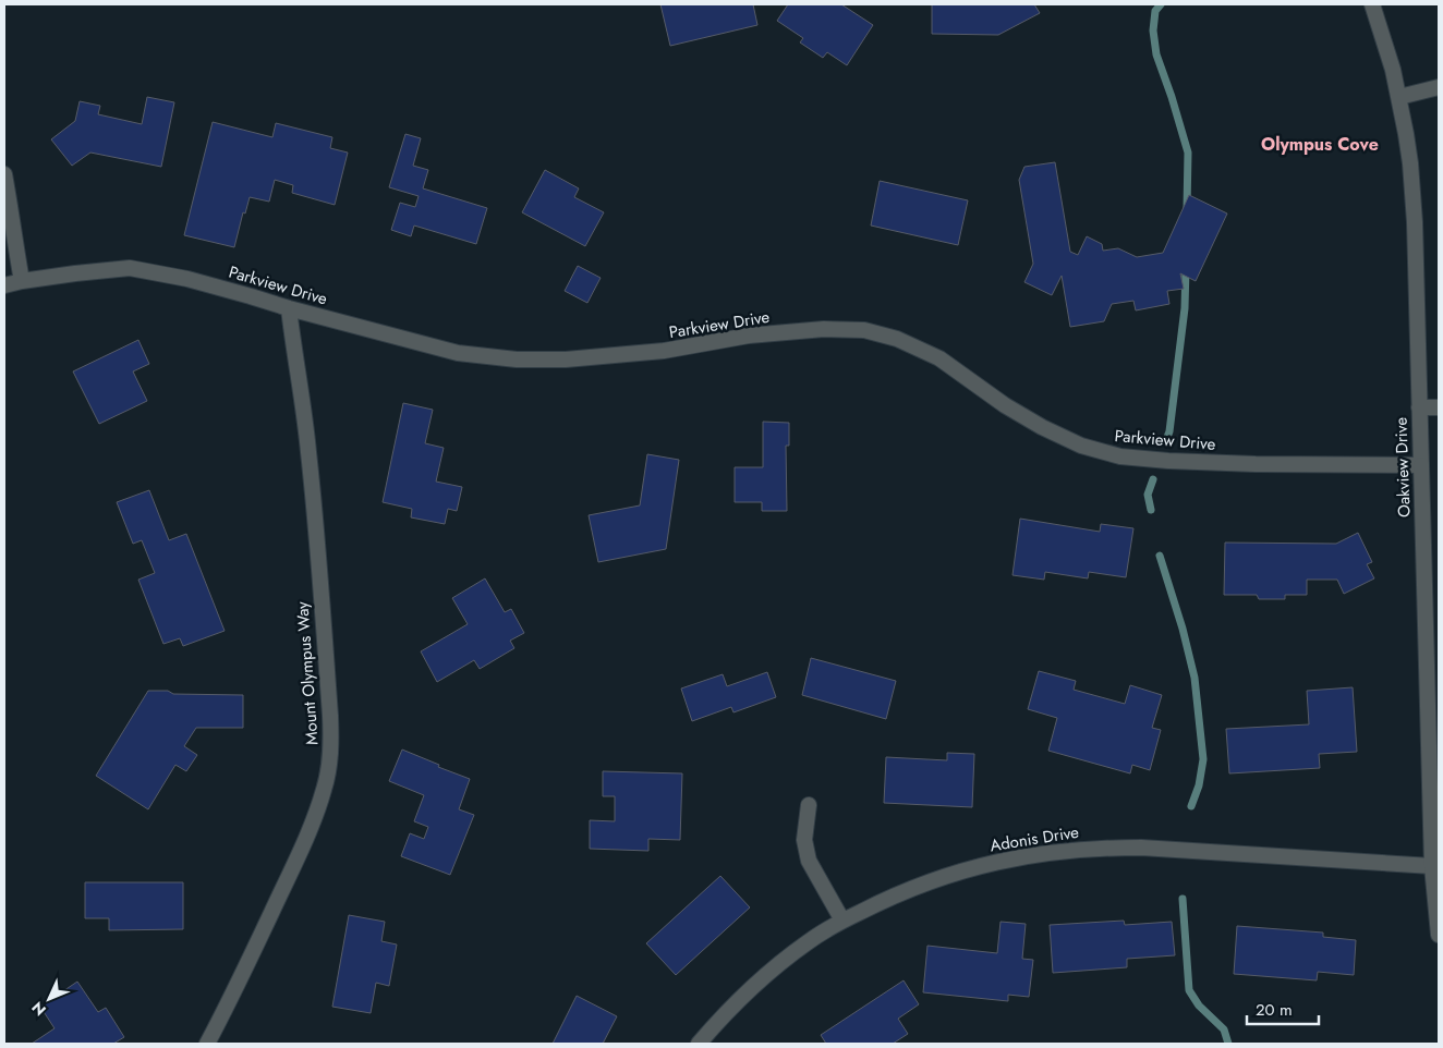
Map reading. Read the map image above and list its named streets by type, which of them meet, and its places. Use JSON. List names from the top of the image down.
{
  "streets": {
    "street": [
      "Parkview Drive",
      "Oakview Drive",
      "Mount Olympus Way",
      "Adonis Drive"
    ]
  },
  "crossings": [
    ["Parkview Drive", "Oakview Drive"],
    ["Parkview Drive", "Mount Olympus Way"],
    ["Oakview Drive", "Adonis Drive"]
  ],
  "districts": ["Olympus Cove"],
  "scale_bar": "20 m",
  "north": "bottom left"
}
